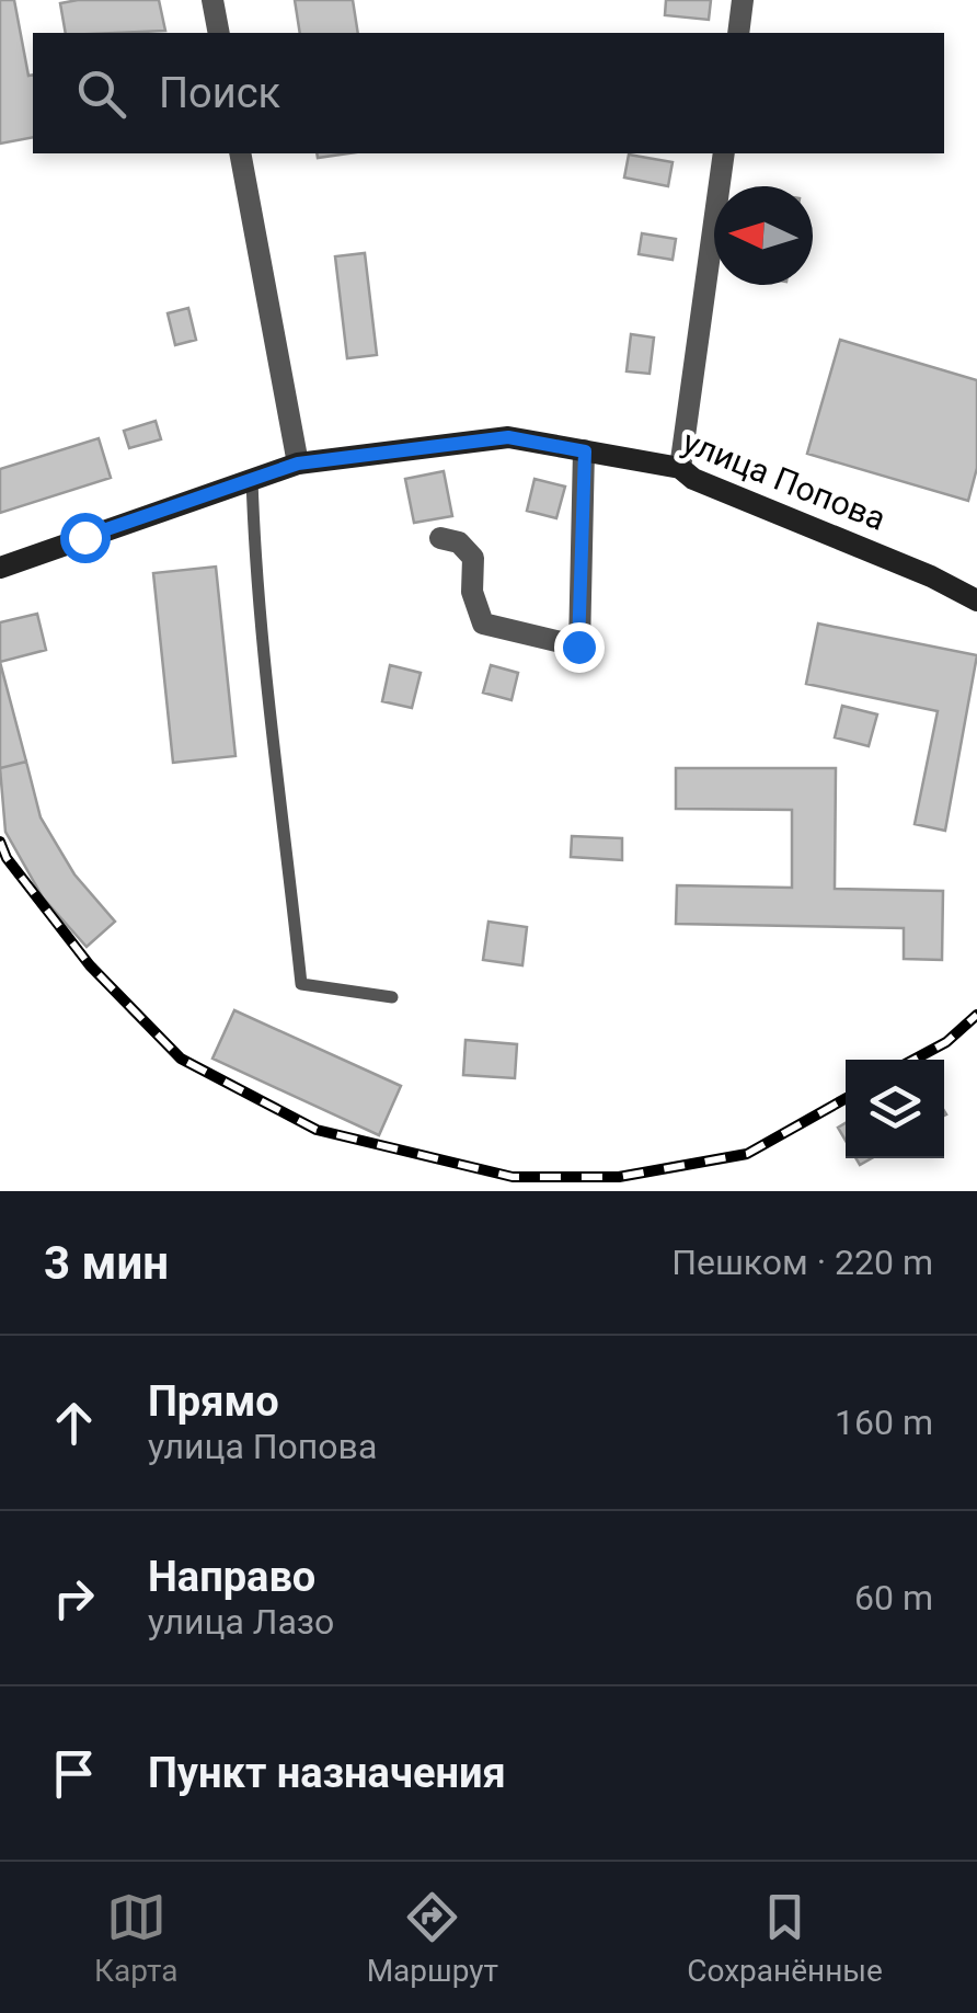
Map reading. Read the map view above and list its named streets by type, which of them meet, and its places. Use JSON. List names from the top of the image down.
{
  "streets": {
    "street": ["улица Попова"]
  },
  "north": "left",
  "page": {
    "search": "Поиск",
    "heading": ["3 мин", "Пешком · 220 m"],
    "list": [
      ["Прямо", "улица Попова", "160 m"],
      ["Направо", "улица Лазо", "60 m"],
      "Пункт назначения"
    ],
    "nav": ["Карта", "Маршрут", "Сохранённые"]
  }
}
